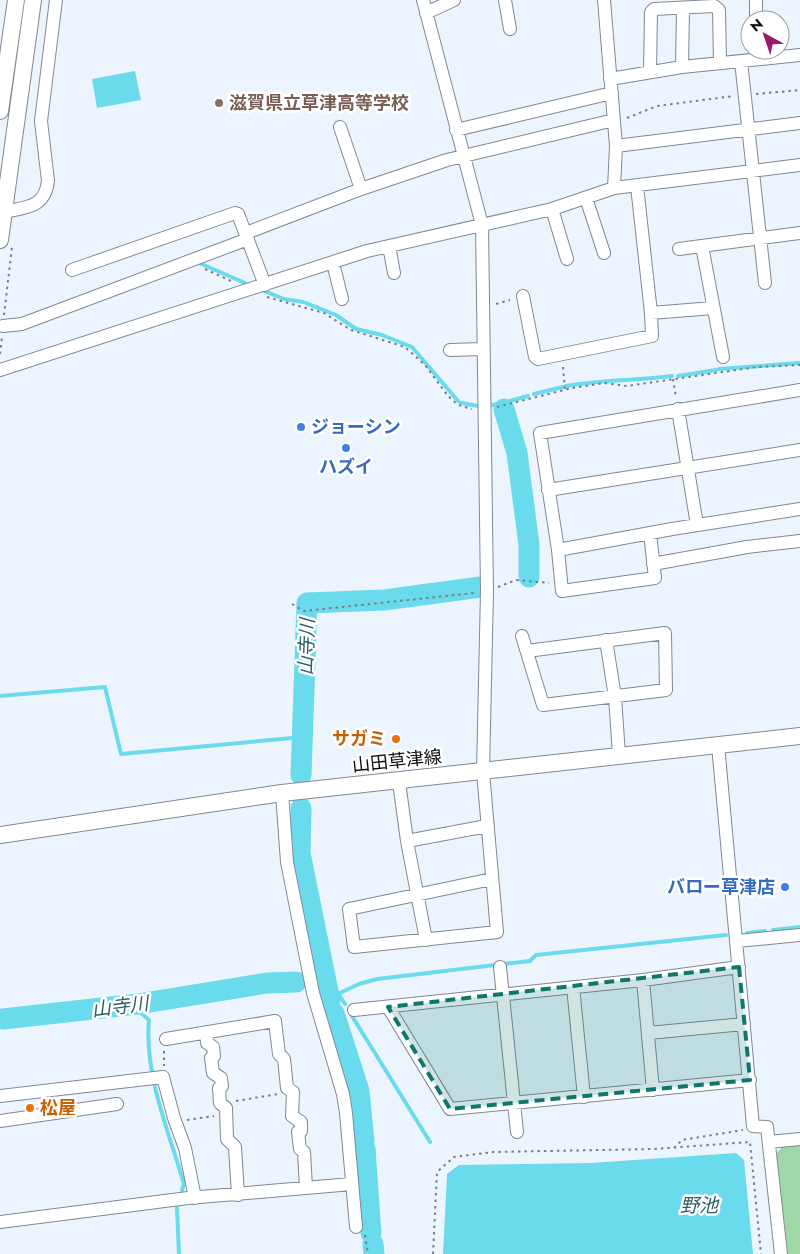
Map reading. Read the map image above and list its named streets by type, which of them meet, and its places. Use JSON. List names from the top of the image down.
{
  "streets": {
    "main road": ["山田草津線"]
  },
  "water": ["山寺川", "野池"],
  "places": [
    "滋賀県立草津高等学校",
    "ジョーシン",
    "ハズイ",
    "サガミ",
    "バロー草津店",
    "松屋"
  ],
  "north": "top left"
}
